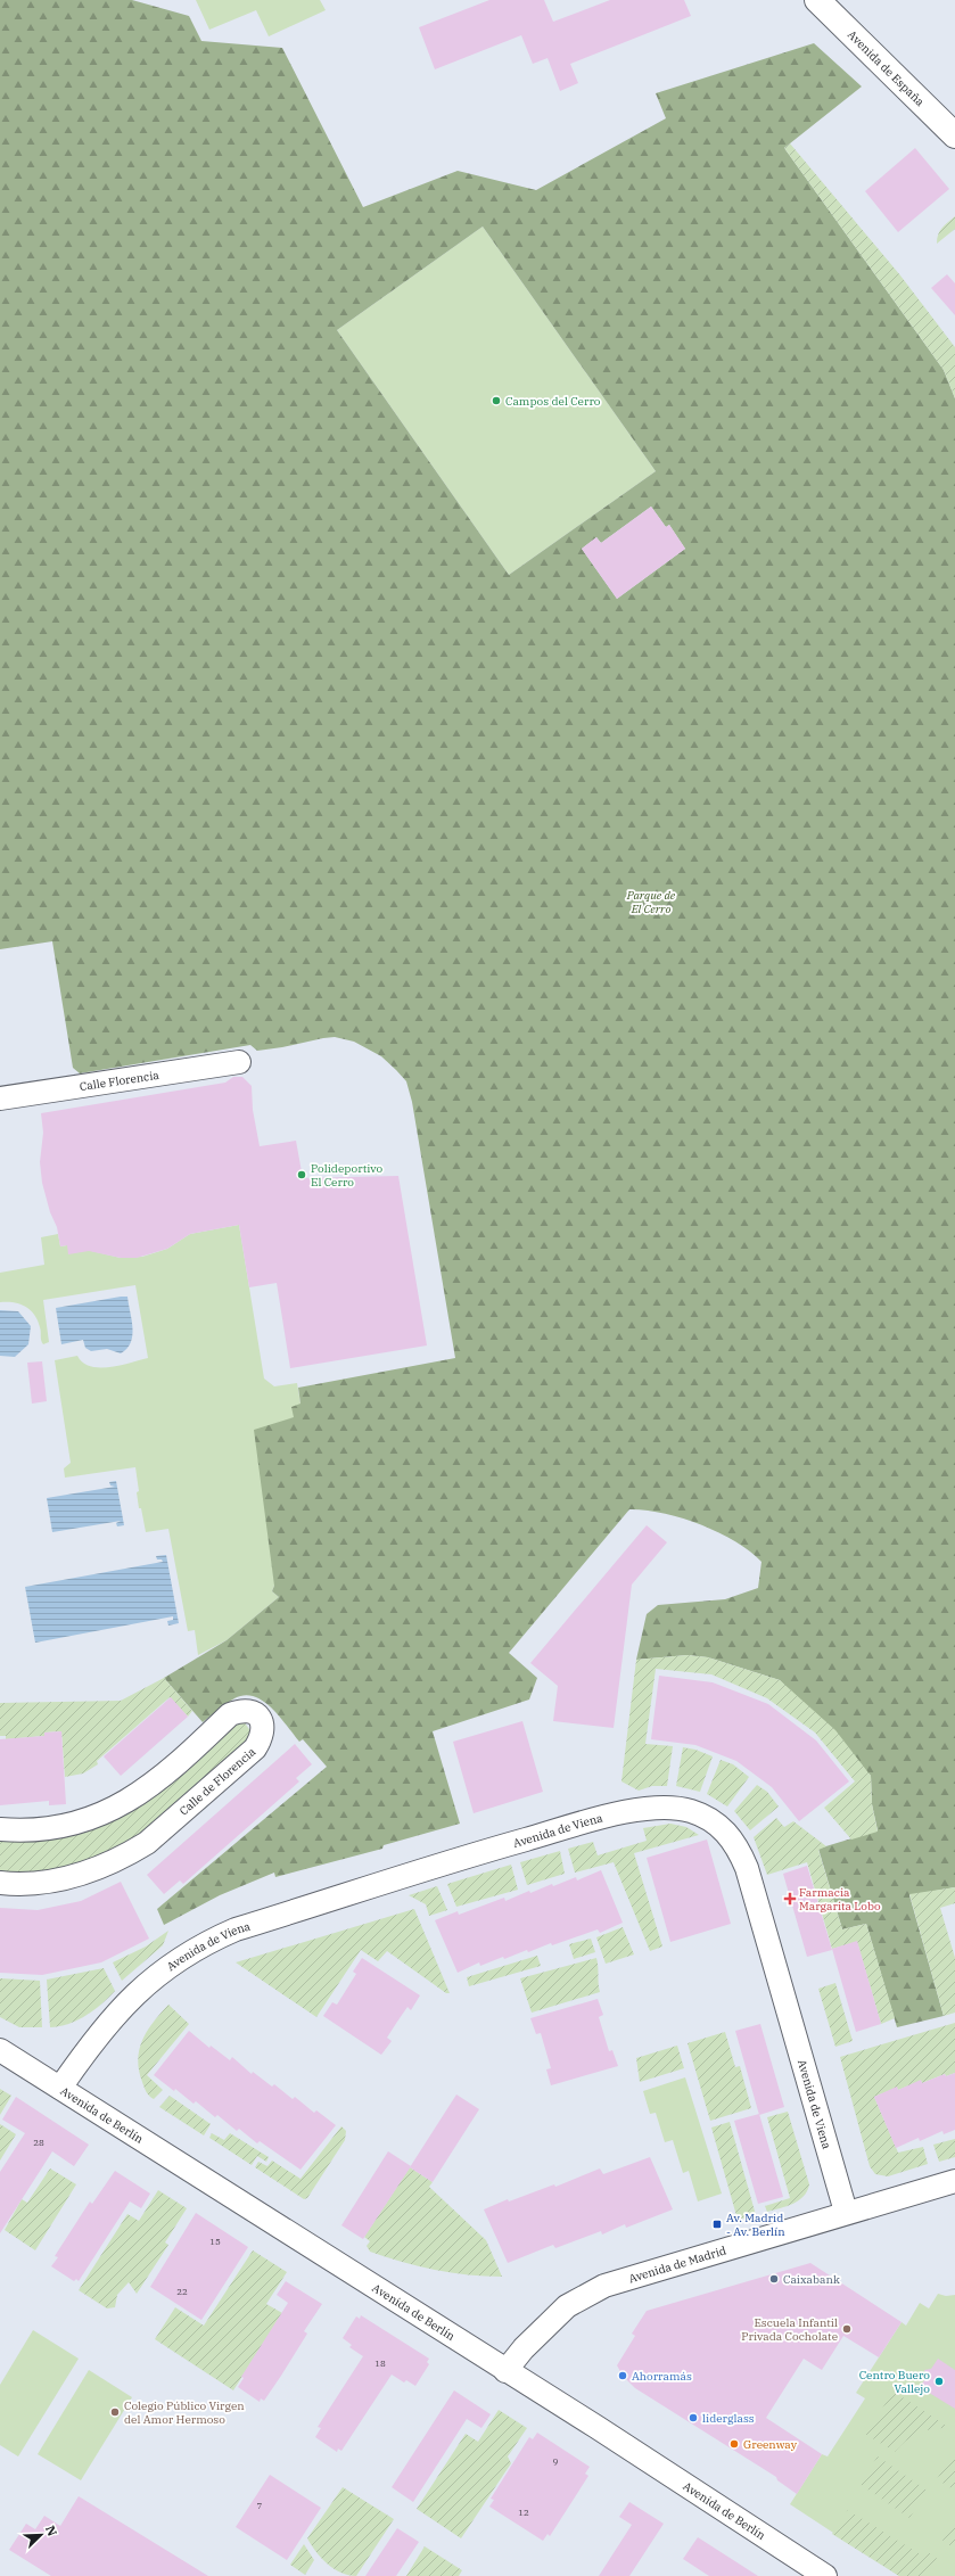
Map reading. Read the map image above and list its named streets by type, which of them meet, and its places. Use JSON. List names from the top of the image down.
{
  "streets": {
    "street": [
      "Avenida de España",
      "Calle Florencia",
      "Calle de Florencia",
      "Avenida de Viena",
      "Avenida de Berlín",
      "Avenida de Madrid"
    ]
  },
  "crossings": [
    ["Avenida de Viena", "Avenida de Berlín"],
    ["Avenida de Viena", "Avenida de Madrid"],
    ["Avenida de Berlín", "Avenida de Madrid"]
  ],
  "parks": ["Parque de El Cerro"],
  "places": {
    "other": [
      "Campos del Cerro",
      "Polideportivo El Cerro",
      "Caixabank",
      "Escuela Infantil Privada Cocholate",
      "Ahorramás",
      "Centro Buero Vallejo",
      "Colegio Público Virgen del Amor Hermoso",
      "liderglass",
      "Greenway"
    ],
    "health": ["Farmacia Margarita Lobo"],
    "transit": ["Av. Madrid - Av. Berlín"]
  },
  "house_numbers": [
    "28",
    "15",
    "22",
    "18",
    "9",
    "7",
    "12"
  ],
  "north": "top right"
}
